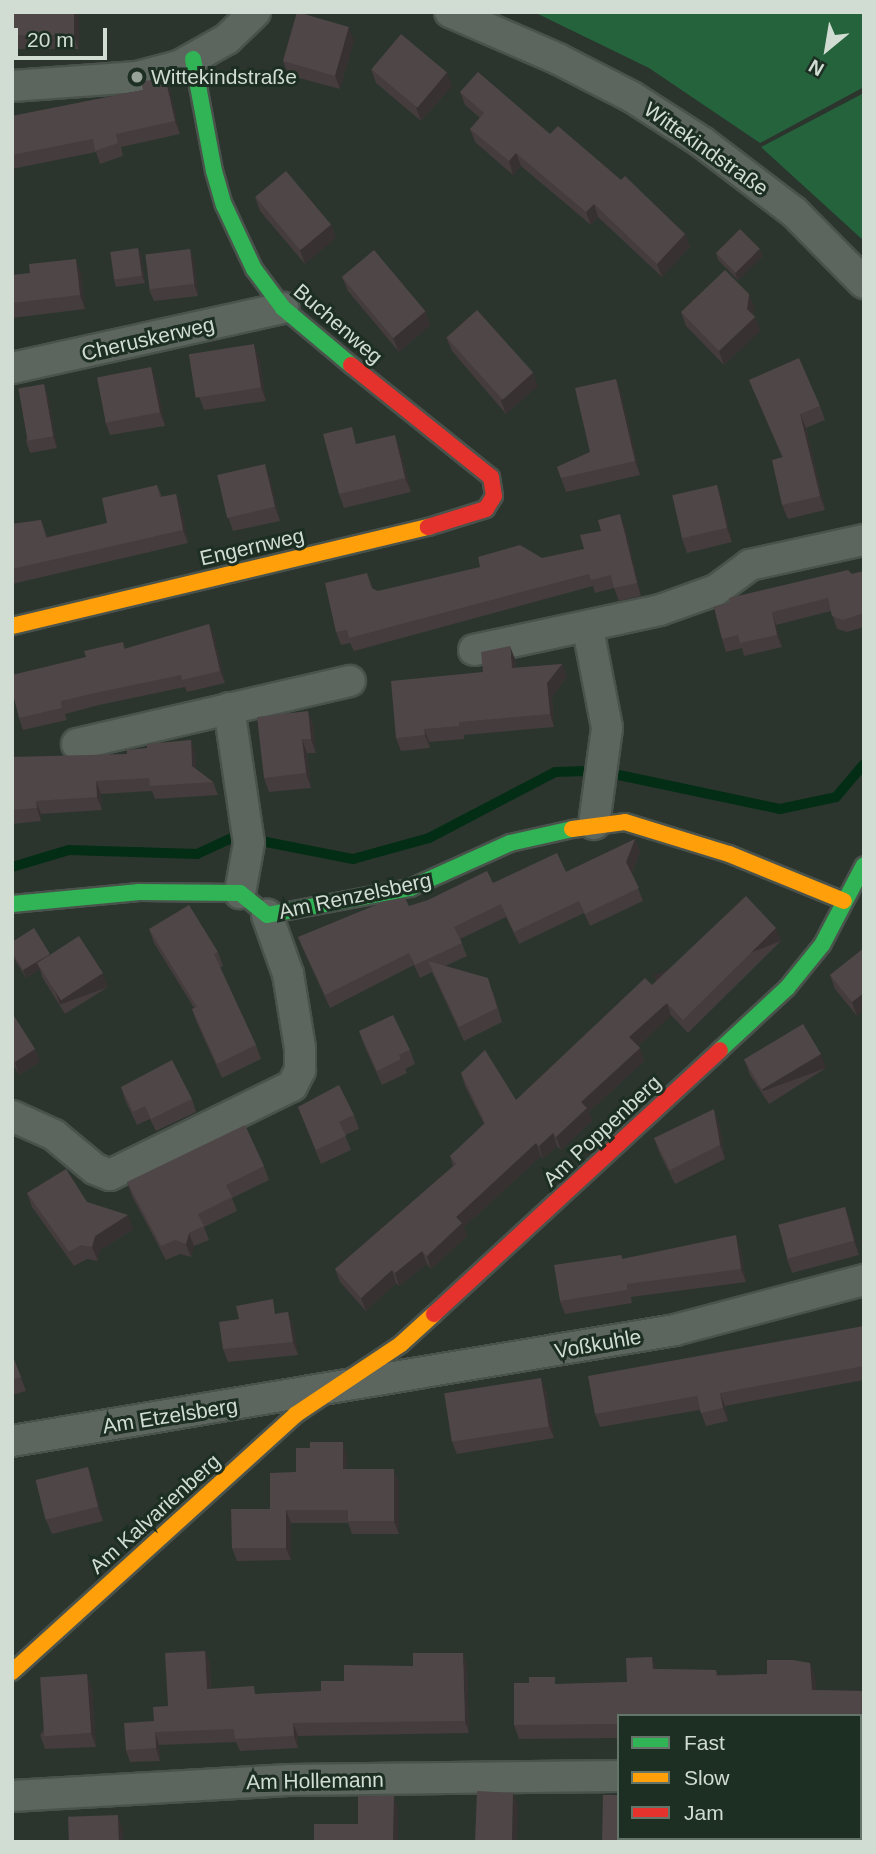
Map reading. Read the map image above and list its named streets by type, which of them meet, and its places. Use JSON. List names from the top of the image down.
{
  "streets": {
    "street": [
      "Wittekindstraße",
      "Buchenweg",
      "Cheruskerweg",
      "Engernweg",
      "Am Renzelsberg",
      "Am Poppenberg",
      "Voßkuhle",
      "Am Etzelsberg",
      "Am Kalvarienberg",
      "Am Hollemann"
    ]
  },
  "crossings": [
    ["Buchenweg", "Cheruskerweg"],
    ["Buchenweg", "Engernweg"],
    ["Am Renzelsberg", "Am Poppenberg"],
    ["Am Poppenberg", "Voßkuhle"],
    ["Am Poppenberg", "Am Etzelsberg"],
    ["Am Poppenberg", "Am Kalvarienberg"],
    ["Voßkuhle", "Am Etzelsberg"],
    ["Voßkuhle", "Am Kalvarienberg"],
    ["Am Etzelsberg", "Am Kalvarienberg"]
  ],
  "places": ["Wittekindstraße"],
  "legend": ["Fast", "Slow", "Jam"],
  "scale_bar": "20 m",
  "north": "bottom left"
}
